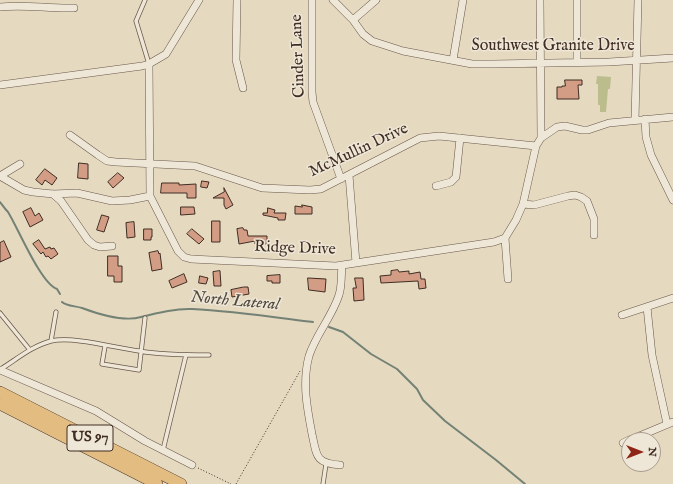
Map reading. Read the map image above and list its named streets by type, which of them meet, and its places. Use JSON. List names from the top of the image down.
{
  "streets": {
    "highway": ["US 97"],
    "street": [
      "Southwest Granite Drive",
      "Cinder Lane",
      "McMullin Drive",
      "Ridge Drive"
    ]
  },
  "crossings": [
    ["Cinder Lane", "McMullin Drive"],
    ["McMullin Drive", "Ridge Drive"]
  ],
  "water": ["North Lateral"],
  "north": "right"
}
